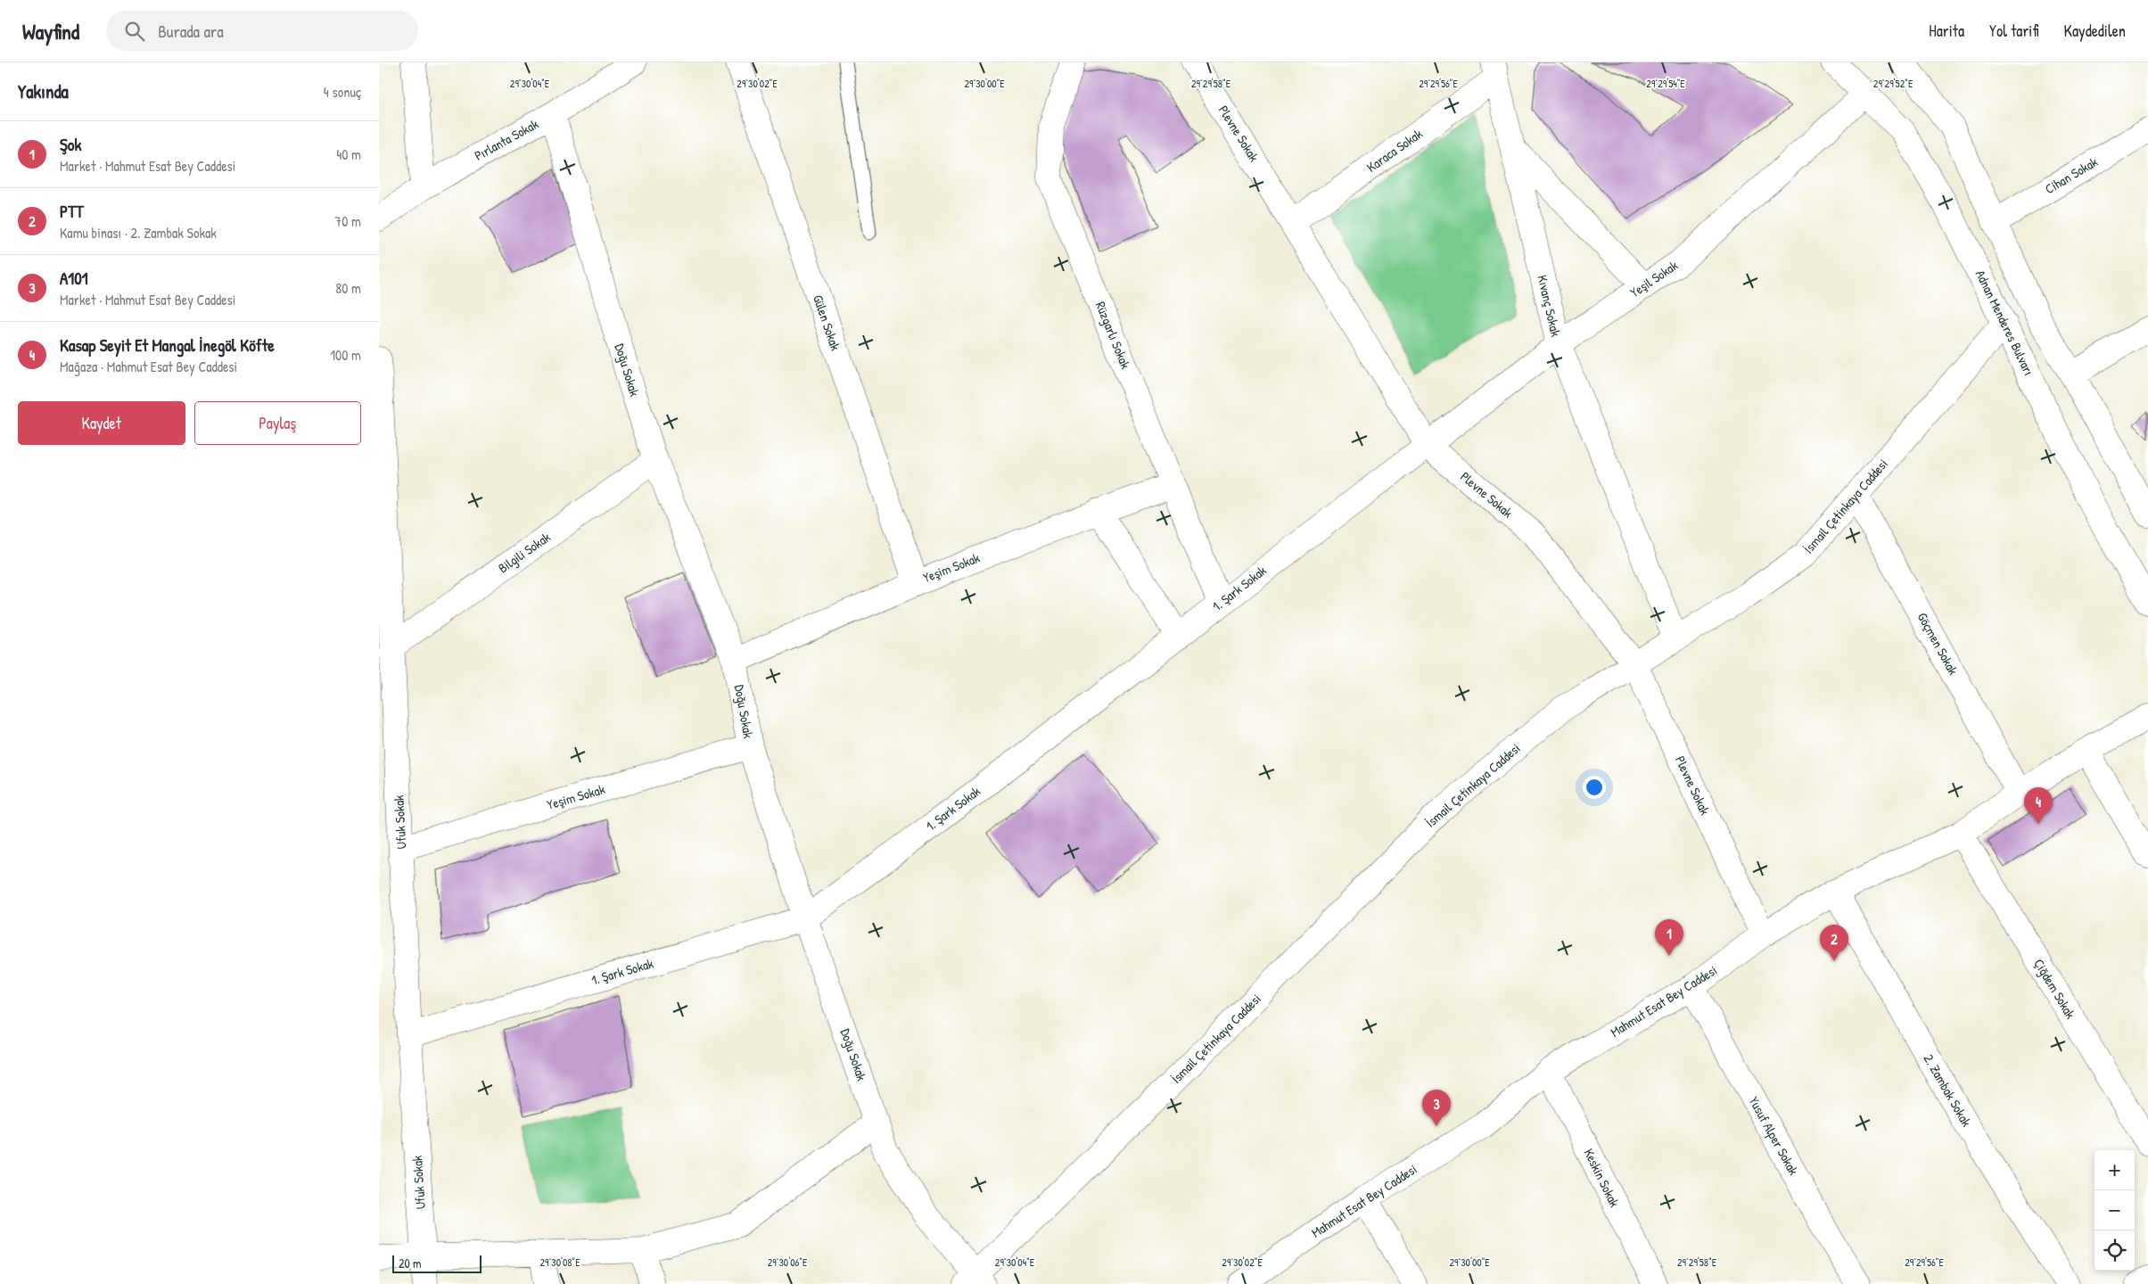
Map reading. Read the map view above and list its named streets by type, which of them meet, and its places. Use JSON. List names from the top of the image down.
{
  "streets": {
    "street": [
      "Plevne Sokak",
      "Pırlanta Sokak",
      "Karaca Sokak",
      "Cihan Sokak",
      "Yeşil Sokak",
      "Kıvanç Sokak",
      "Gülen Sokak",
      "Adnan Menderes Bulvarı",
      "Rüzgarlı Sokak",
      "Doğu Sokak",
      "İsmail Çetinkaya Caddesi",
      "Bilgili Sokak",
      "Yeşim Sokak",
      "1. Şark Sokak",
      "Göçmen Sokak",
      "Ufuk Sokak",
      "Çiğdem Sokak",
      "Mahmut Esat Bey Caddesi",
      "2. Zambak Sokak",
      "Yusuf Alper Sokak",
      "Keskin Sokak"
    ]
  },
  "crossings": [
    ["Plevne Sokak", "Karaca Sokak"],
    ["Plevne Sokak", "Yeşil Sokak"],
    ["Plevne Sokak", "İsmail Çetinkaya Caddesi"],
    ["Plevne Sokak", "1. Şark Sokak"],
    ["Plevne Sokak", "Mahmut Esat Bey Caddesi"],
    ["Pırlanta Sokak", "Doğu Sokak"],
    ["Karaca Sokak", "Kıvanç Sokak"],
    ["Yeşil Sokak", "Kıvanç Sokak"],
    ["Yeşil Sokak", "Adnan Menderes Bulvarı"],
    ["Yeşil Sokak", "1. Şark Sokak"],
    ["Kıvanç Sokak", "İsmail Çetinkaya Caddesi"],
    ["Gülen Sokak", "Yeşim Sokak"],
    ["Adnan Menderes Bulvarı", "İsmail Çetinkaya Caddesi"],
    ["Rüzgarlı Sokak", "Yeşim Sokak"],
    ["Rüzgarlı Sokak", "1. Şark Sokak"],
    ["Doğu Sokak", "İsmail Çetinkaya Caddesi"],
    ["Doğu Sokak", "Bilgili Sokak"],
    ["Doğu Sokak", "Yeşim Sokak"],
    ["Doğu Sokak", "1. Şark Sokak"],
    ["İsmail Çetinkaya Caddesi", "Göçmen Sokak"],
    ["Bilgili Sokak", "Ufuk Sokak"],
    ["Yeşim Sokak", "Ufuk Sokak"],
    ["1. Şark Sokak", "Ufuk Sokak"],
    ["Göçmen Sokak", "Mahmut Esat Bey Caddesi"],
    ["Çiğdem Sokak", "Mahmut Esat Bey Caddesi"],
    ["Mahmut Esat Bey Caddesi", "2. Zambak Sokak"],
    ["Mahmut Esat Bey Caddesi", "Yusuf Alper Sokak"],
    ["Mahmut Esat Bey Caddesi", "Keskin Sokak"]
  ],
  "scale_bar": "20 m",
  "page": {
    "header": "Wayfind",
    "search": "Burada ara",
    "nav": ["Harita", "Yol tarifi", "Kaydedilen"],
    "heading": ["Yakında", "4 sonuç"],
    "list": [
      {
        "mark": "1",
        "name": "Şok",
        "note": "Market · Mahmut Esat Bey Caddesi",
        "value": "40 m"
      },
      {
        "mark": "2",
        "name": "PTT",
        "note": "Kamu binası · 2. Zambak Sokak",
        "value": "70 m"
      },
      {
        "mark": "3",
        "name": "A101",
        "note": "Market · Mahmut Esat Bey Caddesi",
        "value": "80 m"
      },
      {
        "mark": "4",
        "name": "Kasap Seyit Et Mangal İnegöl Köfte",
        "note": "Mağaza · Mahmut Esat Bey Caddesi",
        "value": "100 m"
      }
    ],
    "buttons": ["Kaydet", "Paylaş"],
    "pins": [
      "4",
      "1",
      "2",
      "3"
    ],
    "map_buttons": ["+", "−"],
    "scale": "20 m"
  },
  "coordinates": [
    "29°30'04\"E",
    "29°30'02\"E",
    "29°30'00\"E",
    "29°29'58\"E",
    "29°29'56\"E",
    "29°29'54\"E",
    "29°29'52\"E",
    "29°30'08\"E",
    "29°30'06\"E"
  ]
}
